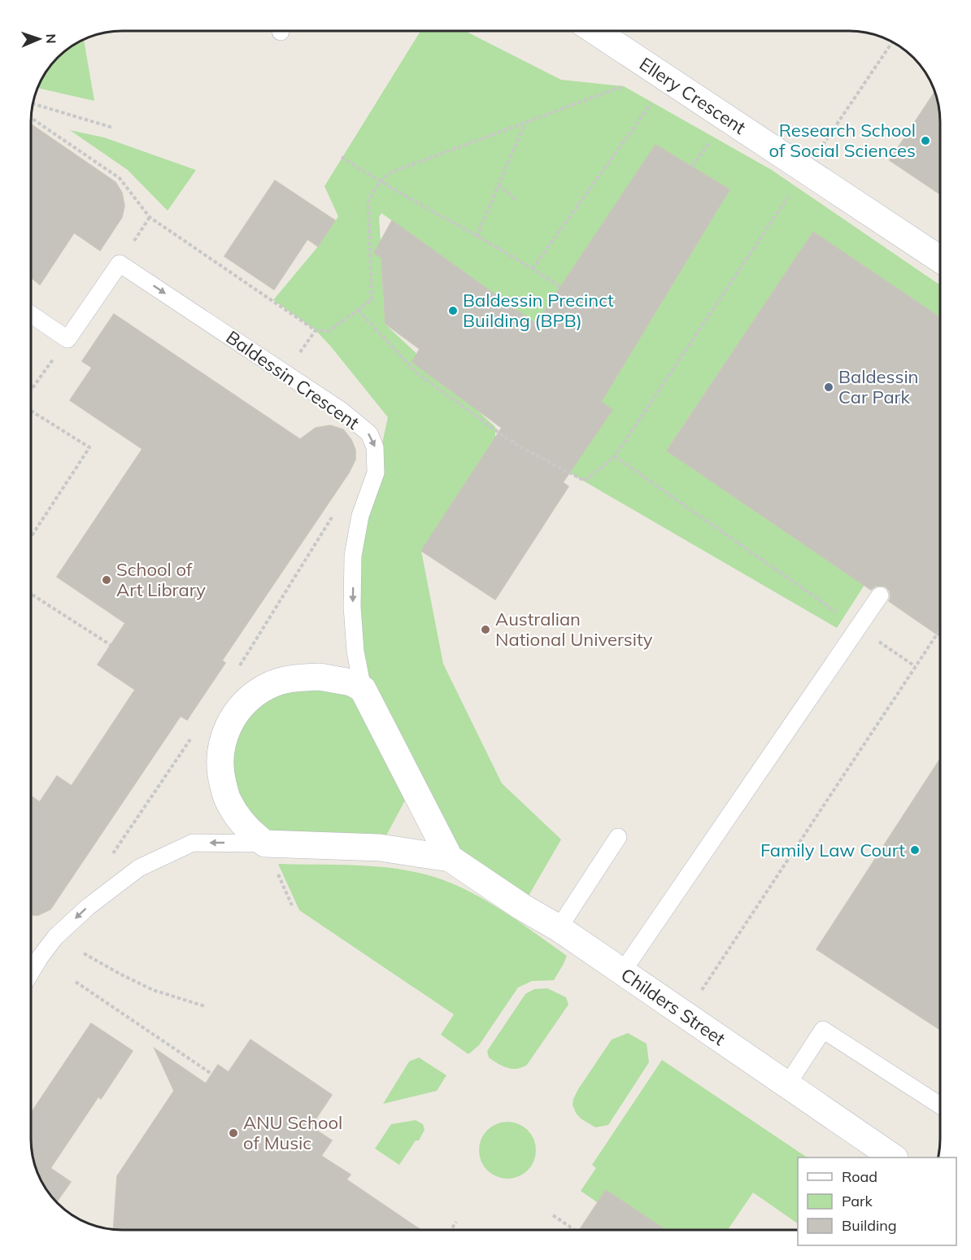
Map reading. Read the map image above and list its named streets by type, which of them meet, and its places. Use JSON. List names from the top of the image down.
{
  "streets": {
    "street": ["Ellery Crescent", "Childers Street"],
    "lane": ["Baldessin Crescent"]
  },
  "places": [
    "Research School of Social Sciences",
    "Baldessin Precinct Building (BPB)",
    "Baldessin Car Park",
    "School of Art Library",
    "Australian National University",
    "Family Law Court",
    "ANU School of Music"
  ],
  "legend": ["Road", "Park", "Building"],
  "north": "right"
}
